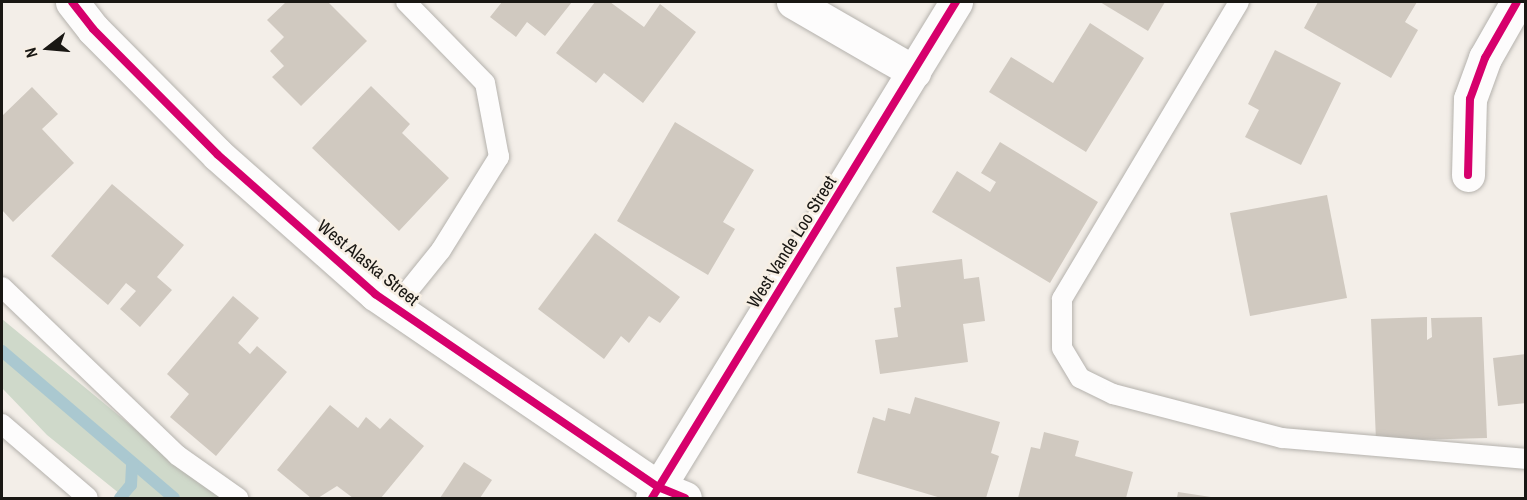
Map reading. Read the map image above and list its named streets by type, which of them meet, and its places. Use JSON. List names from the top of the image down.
{
  "streets": {
    "street": ["West Vande Loo Street", "West Alaska Street"]
  },
  "crossings": [
    ["West Vande Loo Street", "West Alaska Street"]
  ],
  "north": "left"
}
